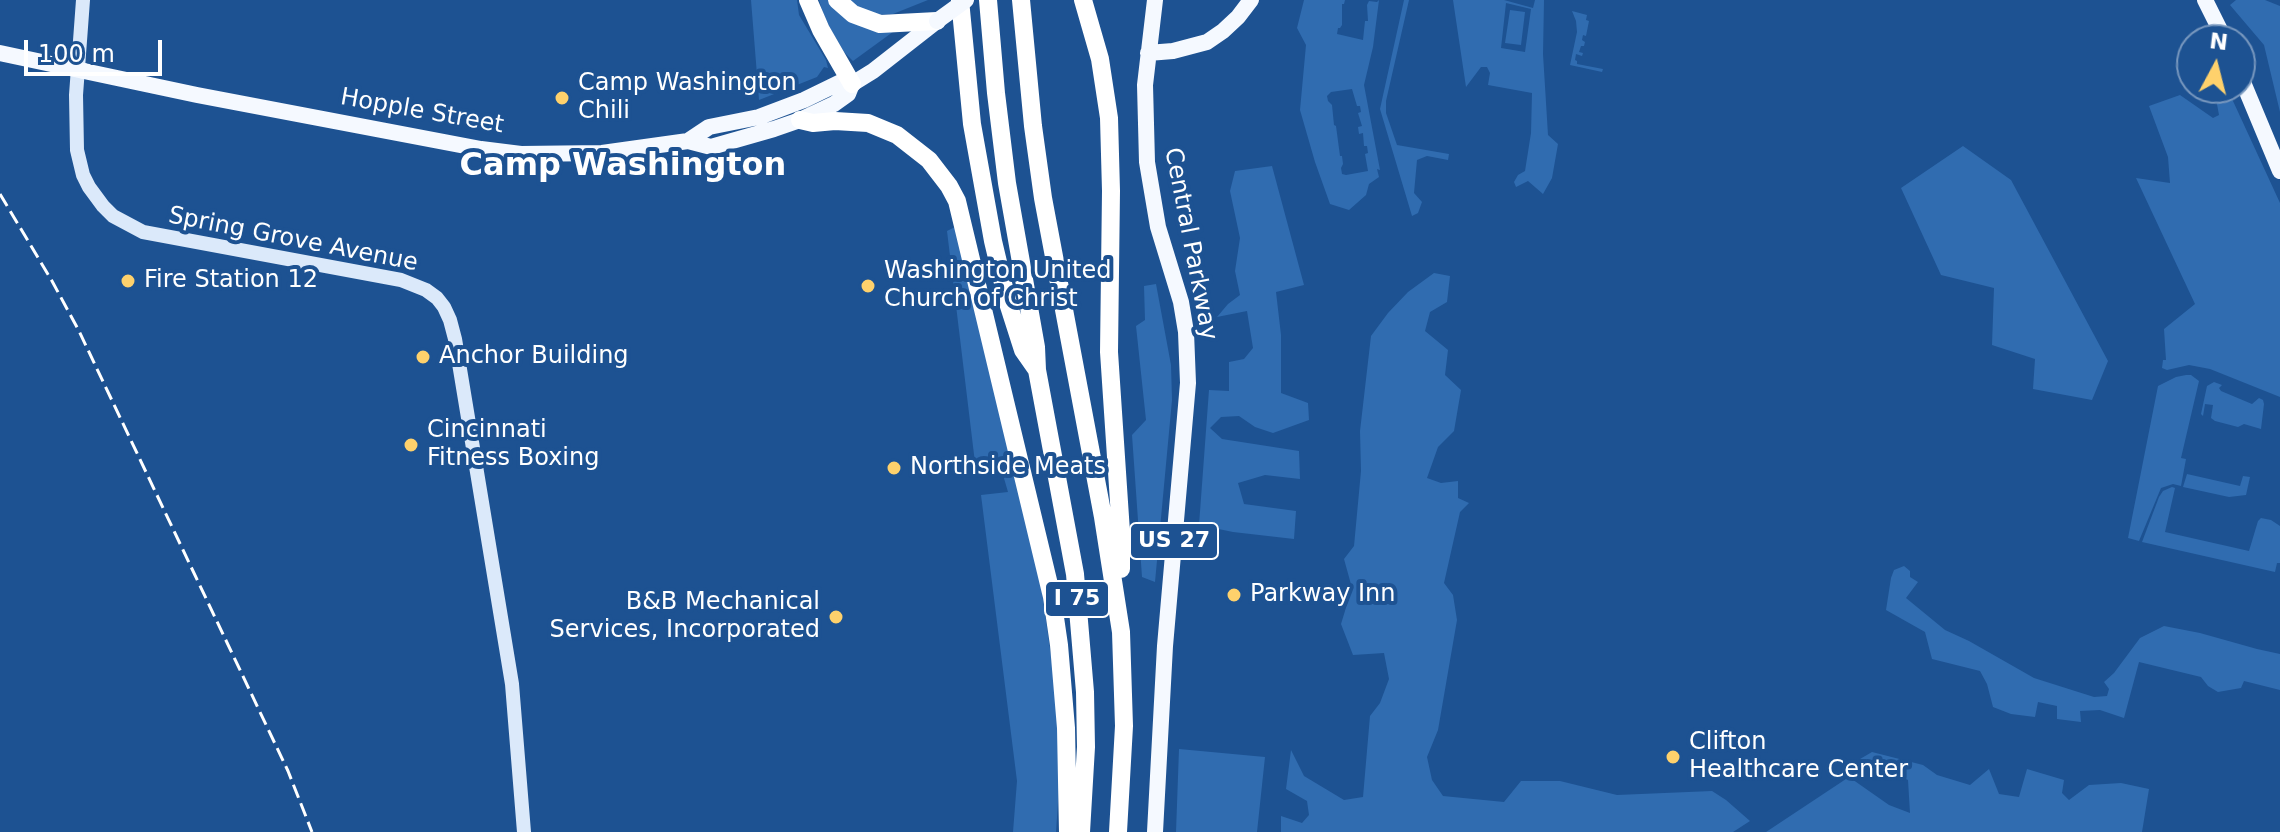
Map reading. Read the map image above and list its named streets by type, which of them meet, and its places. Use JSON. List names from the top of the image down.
{
  "streets": {
    "highway": ["I 75"],
    "main road": [
      "Hopple Street",
      "Spring Grove Avenue",
      "Central Parkway",
      "US 27"
    ]
  },
  "districts": ["Camp Washington"],
  "places": [
    "Camp Washington Chili",
    "Fire Station 12",
    "Washington United Church of Christ",
    "Anchor Building",
    "Cincinnati Fitness Boxing",
    "Northside Meats",
    "Parkway Inn",
    "B&B Mechanical Services, Incorporated",
    "Clifton Healthcare Center"
  ],
  "scale_bar": "100 m",
  "north": "top"
}
